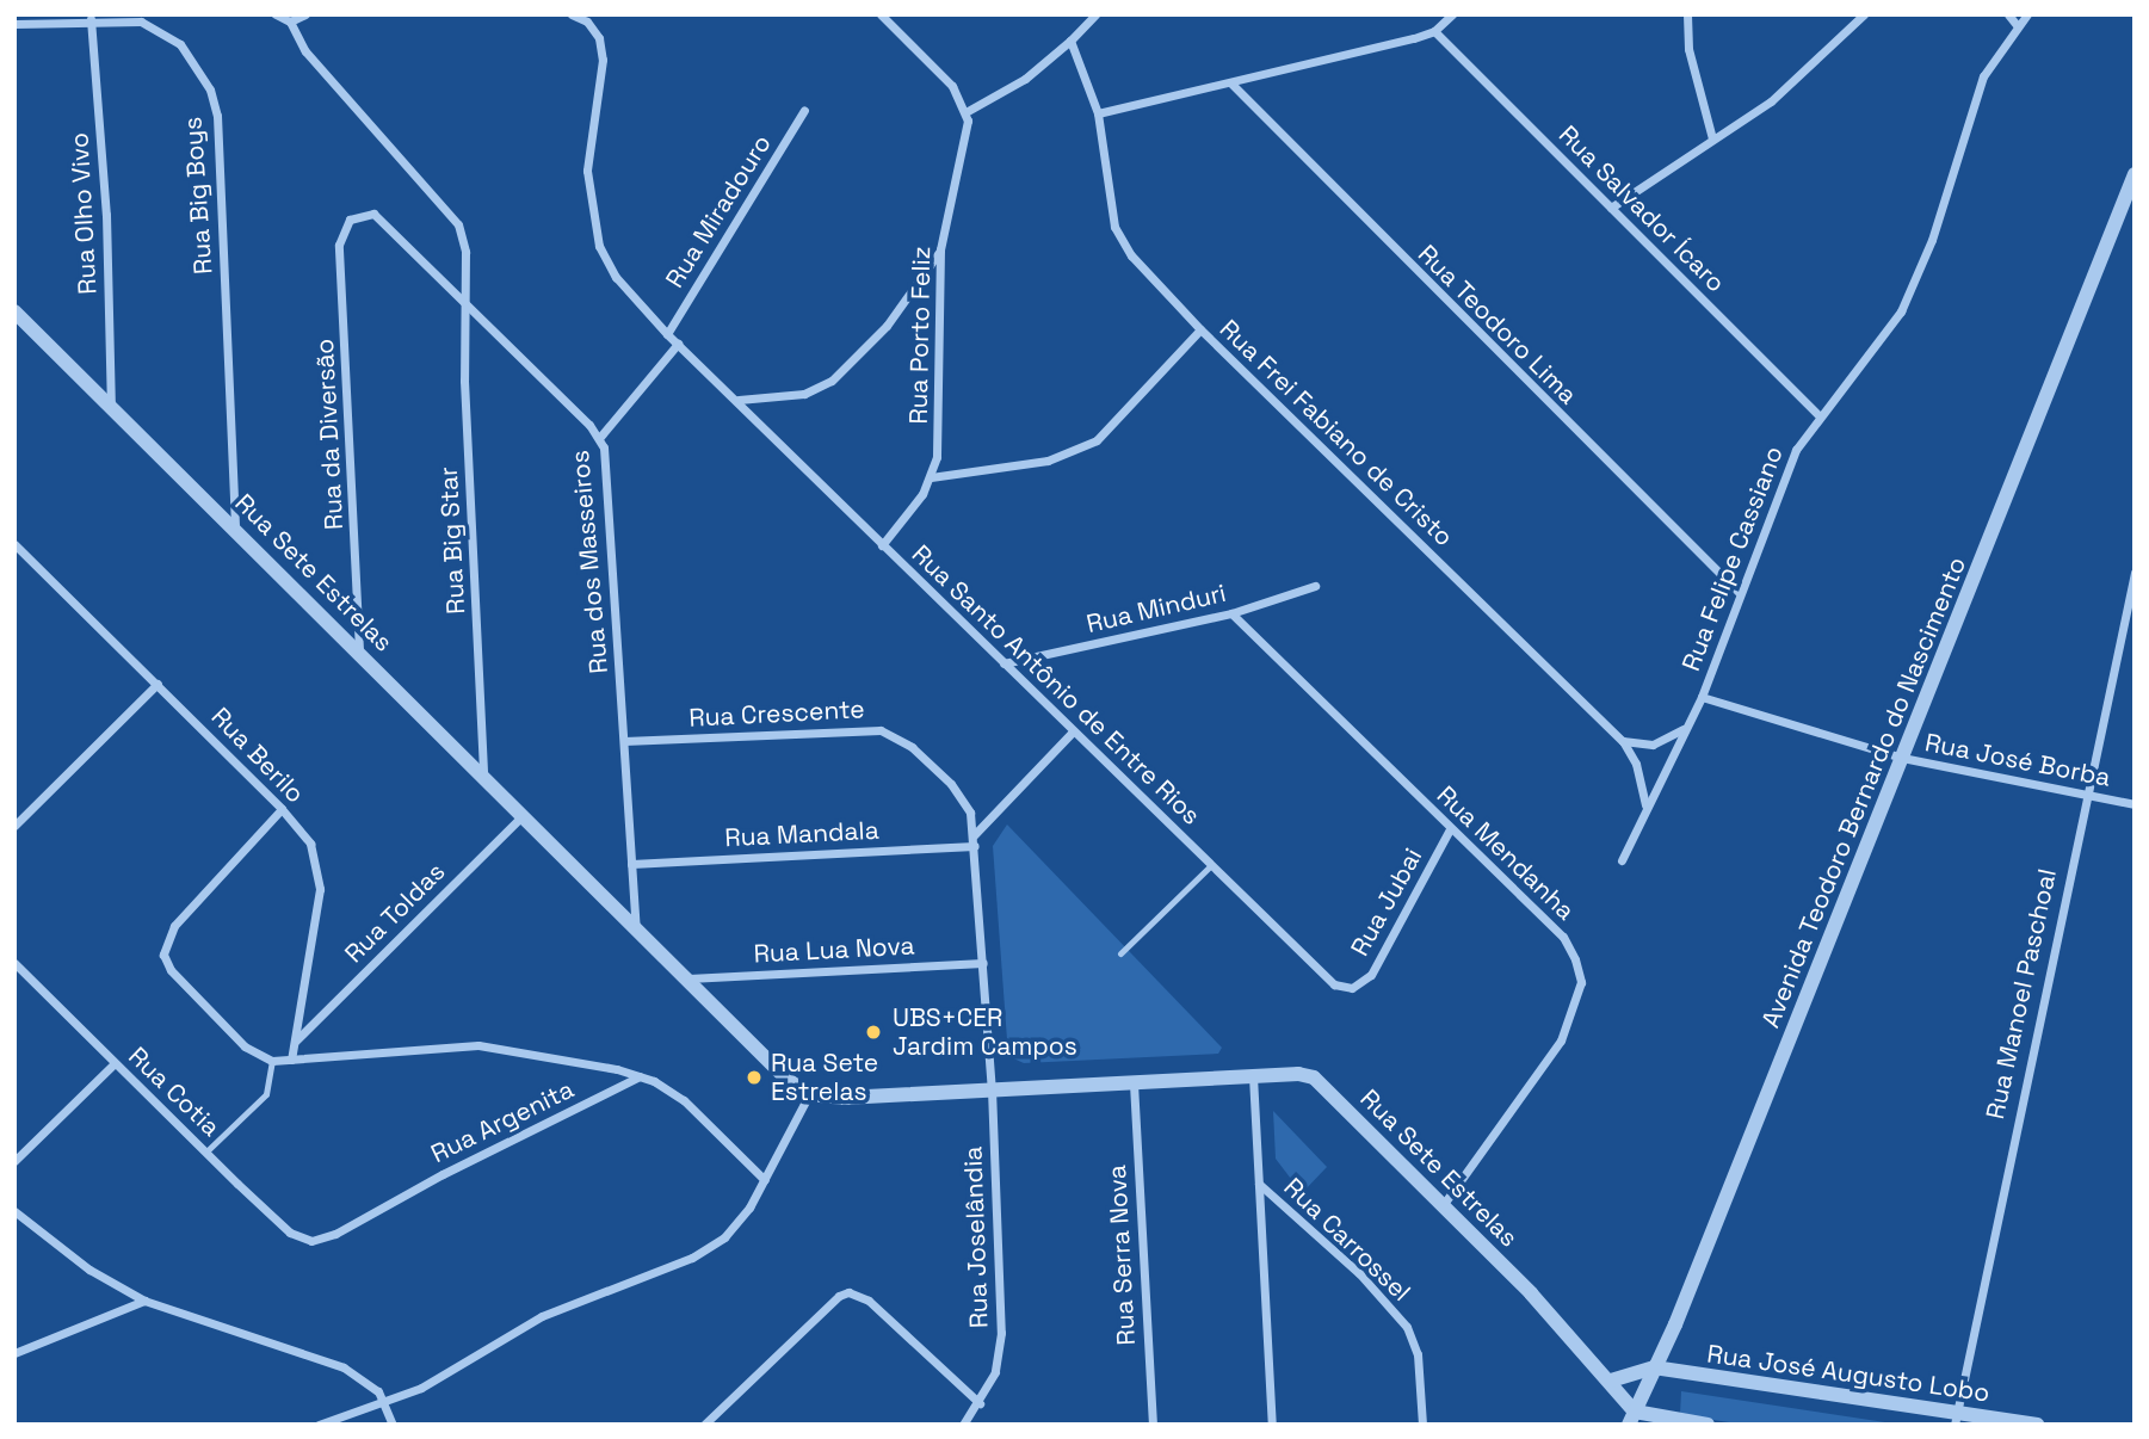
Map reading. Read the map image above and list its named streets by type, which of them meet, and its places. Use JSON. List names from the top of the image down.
{
  "streets": {
    "street": [
      "Rua Big Boys",
      "Rua Salvador Ícaro",
      "Rua Miradouro",
      "Rua Olho Vivo",
      "Rua Teodoro Lima",
      "Rua Porto Feliz",
      "Rua Frei Fabiano de Cristo",
      "Rua da Diversão",
      "Rua Big Star",
      "Rua Felipe Cassiano",
      "Rua dos Masseiros",
      "Rua Sete Estrelas",
      "Rua Minduri",
      "Rua Santo Antônio de Entre Rios",
      "Rua Crescente",
      "Rua Berilo",
      "Rua José Borba",
      "Avenida Teodoro Bernardo do Nascimento",
      "Rua Mandala",
      "Rua Mendanha",
      "Rua Jubai",
      "Rua Toldas",
      "Rua Lua Nova",
      "Rua Manoel Paschoal",
      "Rua Cotia",
      "Rua Argenita",
      "Rua Joselândia",
      "Rua Carrossel",
      "Rua Serra Nova",
      "Rua José Augusto Lobo"
    ]
  },
  "crossings": [
    ["Rua Big Boys", "Rua Olho Vivo"],
    ["Rua Big Boys", "Rua Sete Estrelas"],
    ["Rua Salvador Ícaro", "Rua Felipe Cassiano"],
    ["Rua Miradouro", "Rua Santo Antônio de Entre Rios"],
    ["Rua Olho Vivo", "Rua Sete Estrelas"],
    ["Rua Teodoro Lima", "Rua Felipe Cassiano"],
    ["Rua Porto Feliz", "Rua Santo Antônio de Entre Rios"],
    ["Rua Frei Fabiano de Cristo", "Rua Felipe Cassiano"],
    ["Rua da Diversão", "Rua dos Masseiros"],
    ["Rua da Diversão", "Rua Sete Estrelas"],
    ["Rua Big Star", "Rua dos Masseiros"],
    ["Rua Big Star", "Rua Sete Estrelas"],
    ["Rua Felipe Cassiano", "Rua José Borba"],
    ["Rua dos Masseiros", "Rua Sete Estrelas"],
    ["Rua dos Masseiros", "Rua Crescente"],
    ["Rua dos Masseiros", "Rua Mandala"],
    ["Rua Sete Estrelas", "Rua Crescente"],
    ["Rua Sete Estrelas", "Avenida Teodoro Bernardo do Nascimento"],
    ["Rua Sete Estrelas", "Rua Mendanha"],
    ["Rua Sete Estrelas", "Rua Toldas"],
    ["Rua Sete Estrelas", "Rua Lua Nova"],
    ["Rua Sete Estrelas", "Rua Joselândia"],
    ["Rua Sete Estrelas", "Rua Carrossel"],
    ["Rua Sete Estrelas", "Rua Serra Nova"],
    ["Rua Minduri", "Rua Santo Antônio de Entre Rios"],
    ["Rua Minduri", "Rua Mendanha"],
    ["Rua Santo Antônio de Entre Rios", "Rua Jubai"],
    ["Rua Crescente", "Rua Mandala"],
    ["Rua Crescente", "Rua Lua Nova"],
    ["Rua Crescente", "Rua Joselândia"],
    ["Rua Berilo", "Rua Toldas"],
    ["Rua José Borba", "Avenida Teodoro Bernardo do Nascimento"],
    ["Rua José Borba", "Rua Manoel Paschoal"],
    ["Avenida Teodoro Bernardo do Nascimento", "Rua José Augusto Lobo"],
    ["Rua Mendanha", "Rua Jubai"],
    ["Rua Manoel Paschoal", "Rua José Augusto Lobo"],
    ["Rua Cotia", "Rua Argenita"]
  ],
  "places": ["UBS+CER Jardim Campos", "Rua Sete Estrelas"]
}
